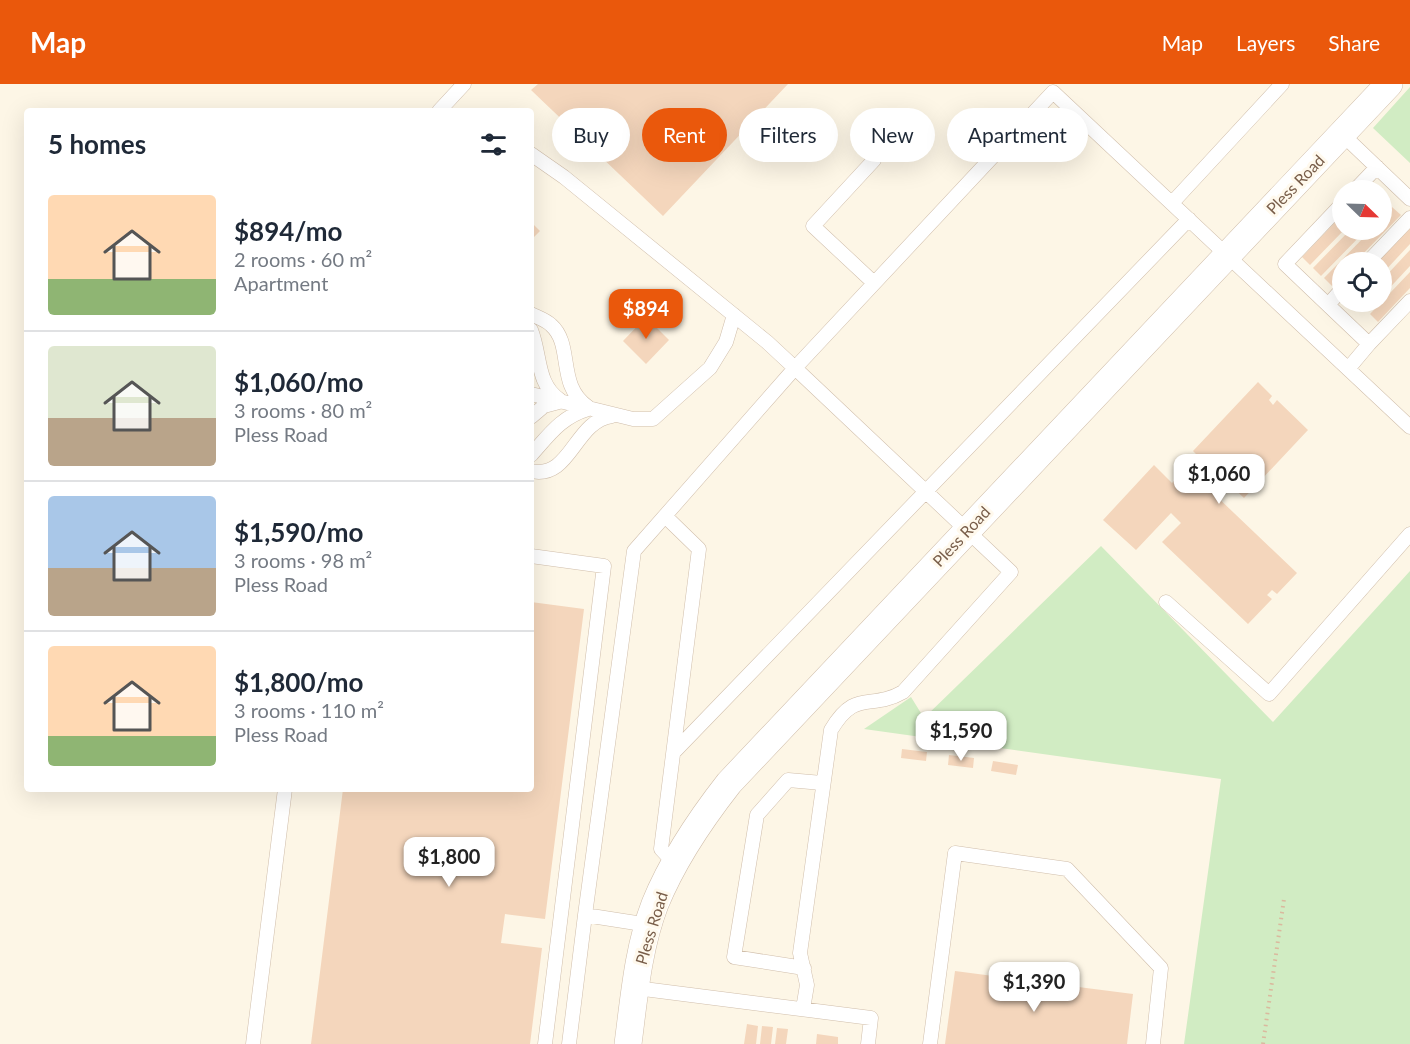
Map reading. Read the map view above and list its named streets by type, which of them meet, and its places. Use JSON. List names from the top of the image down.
{
  "streets": {
    "street": ["Pless Road"]
  },
  "north": "bottom right",
  "page": {
    "header": "Map",
    "nav": ["Map", "Layers", "Share"],
    "chip": [
      "Buy",
      "Rent",
      "Filters",
      "New",
      "Apartment"
    ],
    "heading": "5 homes",
    "list": [
      {
        "name": "$894/mo",
        "note": "2 rooms · 60 m² · Apartment"
      },
      {
        "name": "$1,060/mo",
        "note": "3 rooms · 80 m² · Pless Road"
      },
      {
        "name": "$1,590/mo",
        "note": "3 rooms · 98 m² · Pless Road"
      },
      {
        "name": "$1,800/mo",
        "note": "3 rooms · 110 m² · Pless Road"
      }
    ],
    "price": [
      "$894",
      "$1,060",
      "$1,590",
      "$1,800",
      "$1,390"
    ]
  }
}
